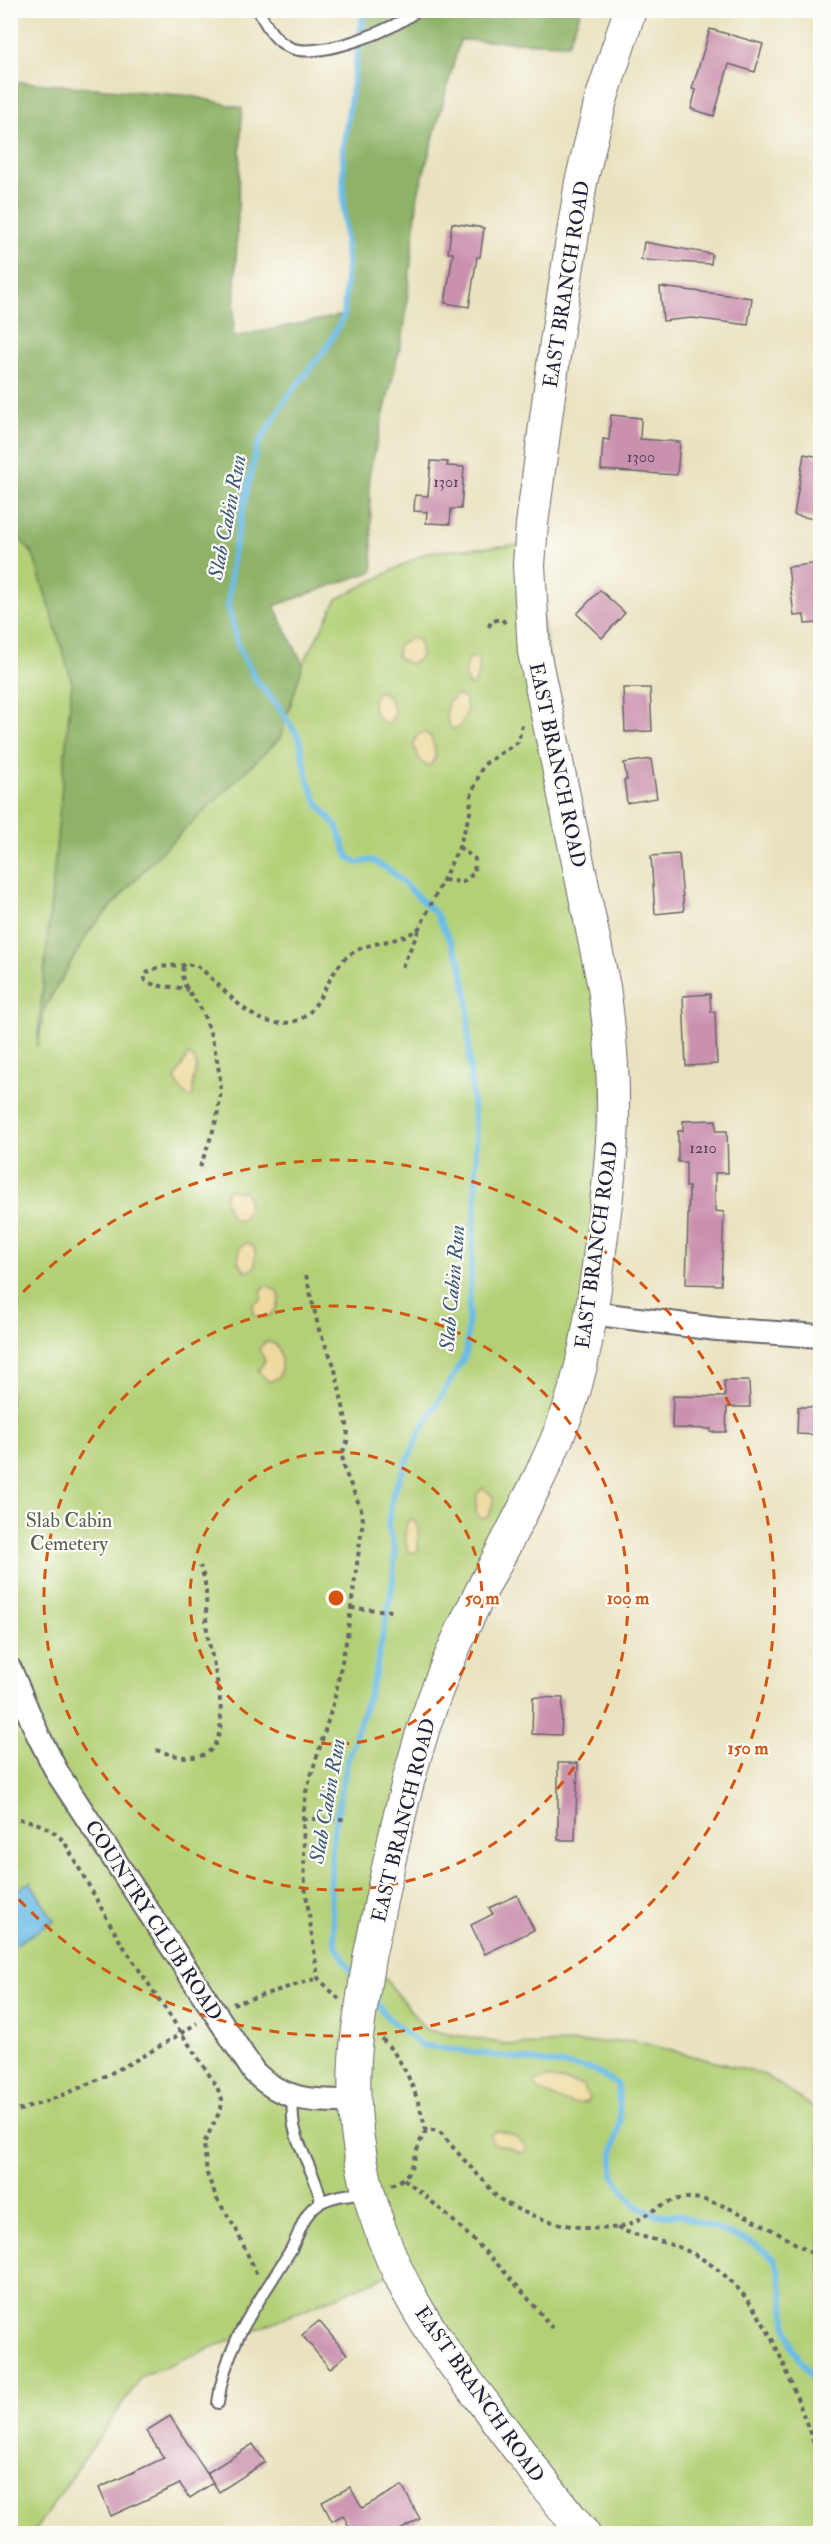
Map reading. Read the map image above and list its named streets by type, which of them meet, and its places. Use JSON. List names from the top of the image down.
{
  "streets": {
    "main road": ["EAST BRANCH ROAD"],
    "street": ["COUNTRY CLUB ROAD"]
  },
  "crossings": [
    ["EAST BRANCH ROAD", "COUNTRY CLUB ROAD"]
  ],
  "water": ["Slab Cabin Run"],
  "parks": ["Slab Cabin Cemetery"],
  "house_numbers": ["1300", "1301", "1210"],
  "rings": ["50 m", "100 m", "150 m"]
}
